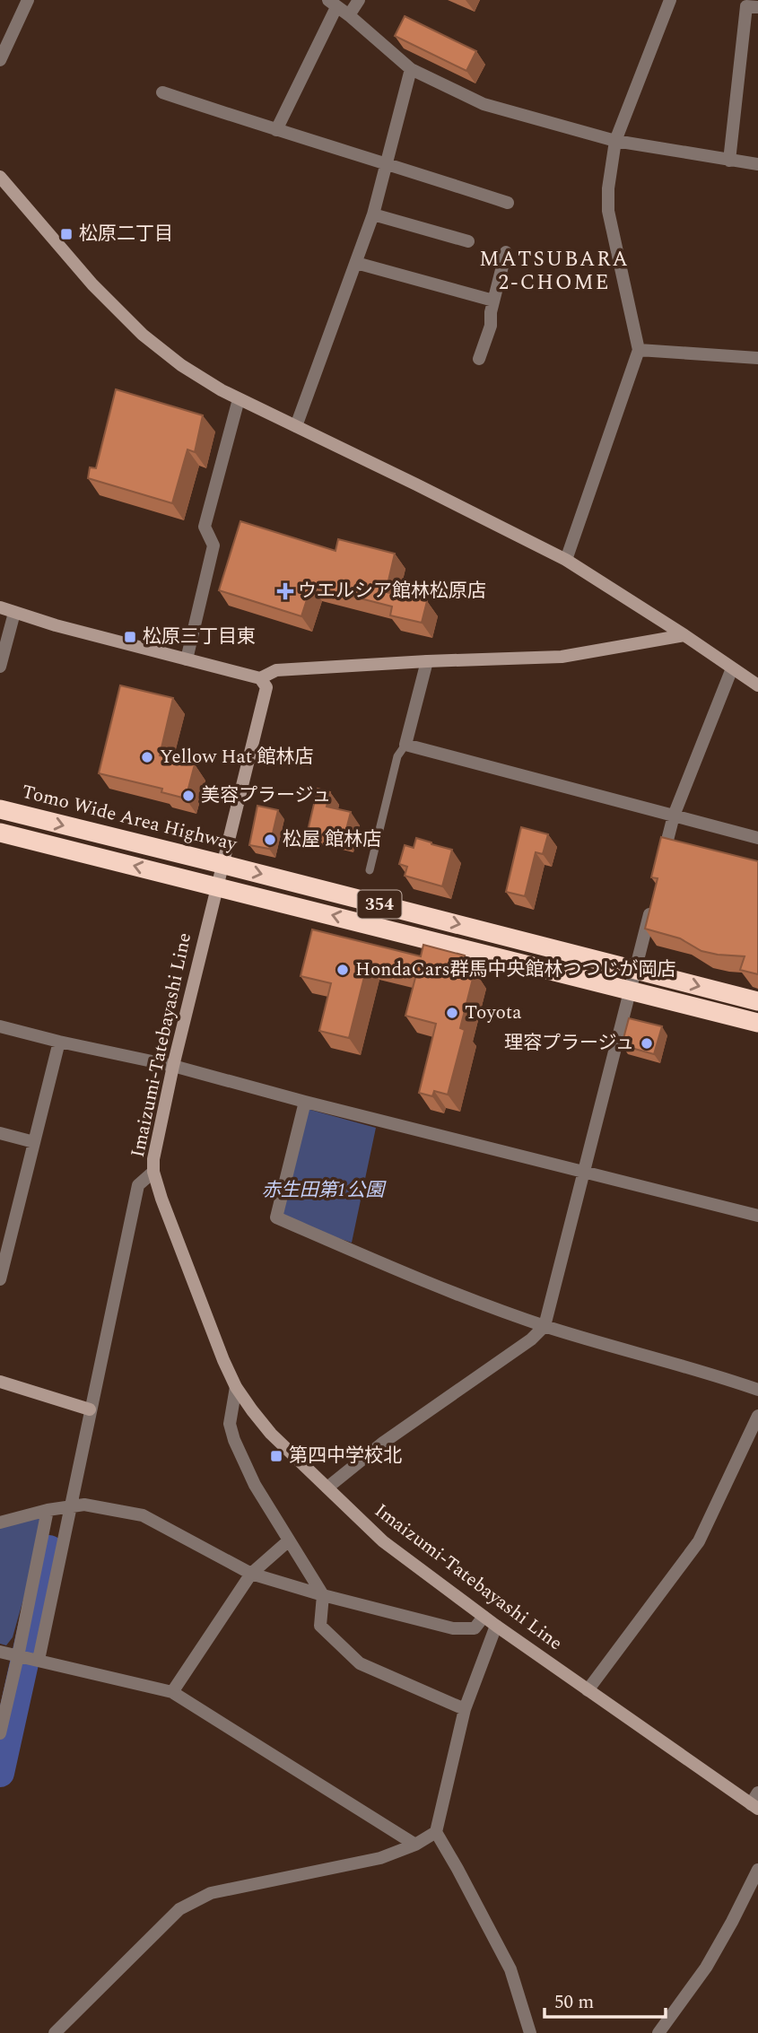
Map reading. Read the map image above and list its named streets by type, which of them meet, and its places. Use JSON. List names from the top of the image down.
{
  "streets": {
    "highway": ["Tomo Wide Area Highway", "354"],
    "main road": ["Imaizumi-Tatebayashi Line"]
  },
  "crossings": [
    ["Tomo Wide Area Highway", "Imaizumi-Tatebayashi Line"],
    ["354", "Imaizumi-Tatebayashi Line"]
  ],
  "districts": ["MATSUBARA 2-CHOME"],
  "parks": ["赤生田第1公園"],
  "places": {
    "transit": ["松原二丁目", "松原三丁目東", "第四中学校北"],
    "health": ["ウエルシア館林松原店"],
    "other": [
      "Yellow Hat 館林店",
      "美容プラージュ",
      "松屋 館林店",
      "HondaCars群馬中央館林つつじが岡店",
      "Toyota",
      "理容プラージュ"
    ]
  },
  "scale_bar": "50 m"
}
